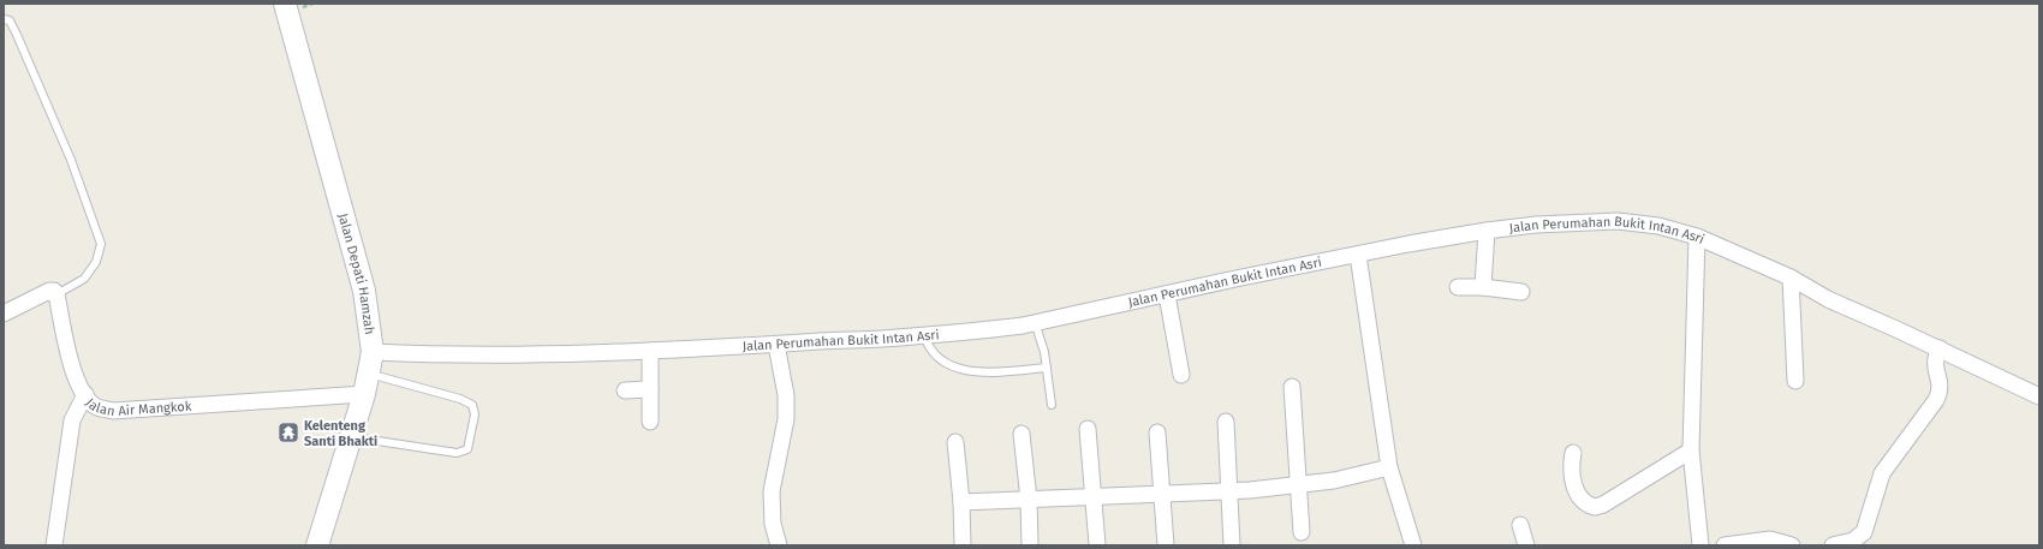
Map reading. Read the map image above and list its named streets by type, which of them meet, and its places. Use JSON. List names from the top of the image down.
{
  "streets": {
    "main road": ["Jalan Depati Hamzah"],
    "street": ["Jalan Perumahan Bukit Intan Asri", "Jalan Air Mangkok"]
  },
  "crossings": [
    ["Jalan Perumahan Bukit Intan Asri", "Jalan Depati Hamzah"],
    ["Jalan Depati Hamzah", "Jalan Air Mangkok"]
  ],
  "places": {
    "temple": ["Kelenteng Santi Bhakti"]
  }
}
